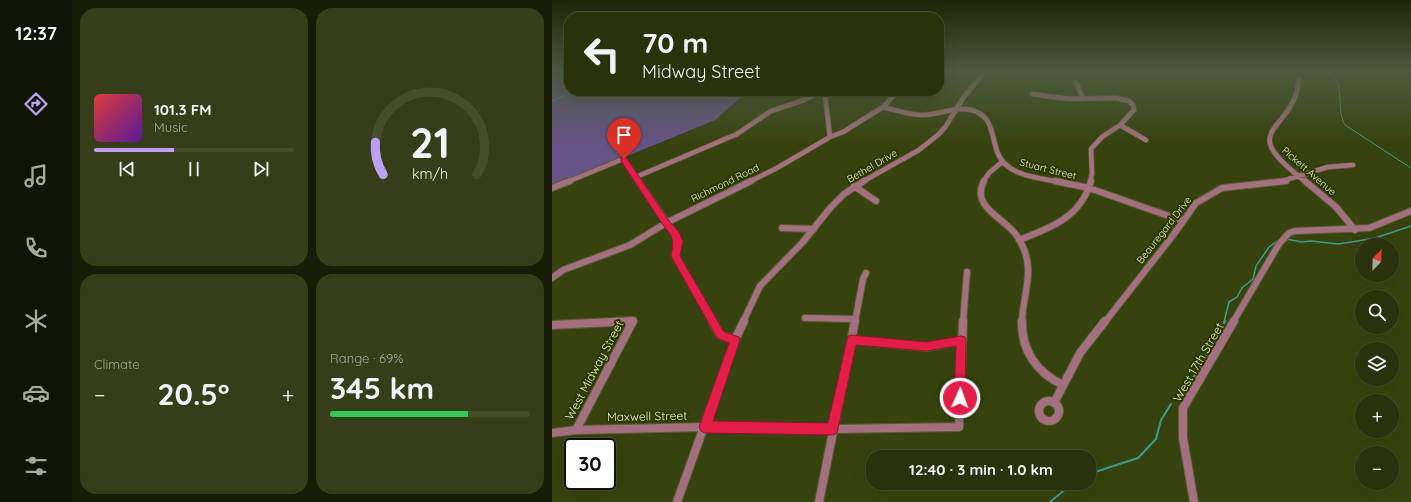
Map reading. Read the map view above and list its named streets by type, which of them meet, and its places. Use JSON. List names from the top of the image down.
{
  "streets": {
    "street": [
      "Bethel Drive",
      "Stuart Street",
      "Pickett Avenue",
      "Richmond Road",
      "Beauregard Drive",
      "West 17th Street",
      "West Midway Street",
      "Maxwell Street"
    ]
  },
  "crossings": [
    ["Bethel Drive", "Maxwell Street"],
    ["Stuart Street", "Beauregard Drive"],
    ["Pickett Avenue", "Beauregard Drive"],
    ["Pickett Avenue", "West 17th Street"],
    ["West Midway Street", "Maxwell Street"]
  ],
  "north": "top right",
  "page": {
    "tabs": "12:37",
    "turn": ["70 m", "Midway Street"],
    "song": ["101.3 FM", "Music"],
    "map_buttons": ["+", "−"],
    "tile": [
      "Climate",
      ["Range · 69%", "345 km"]
    ],
    "heat": ["−", "20.5°", "+"],
    "limit": "30",
    "trip": "12:40 · 3 min · 1.0 km",
    "gauge": ["21", "km/h"]
  }
}
